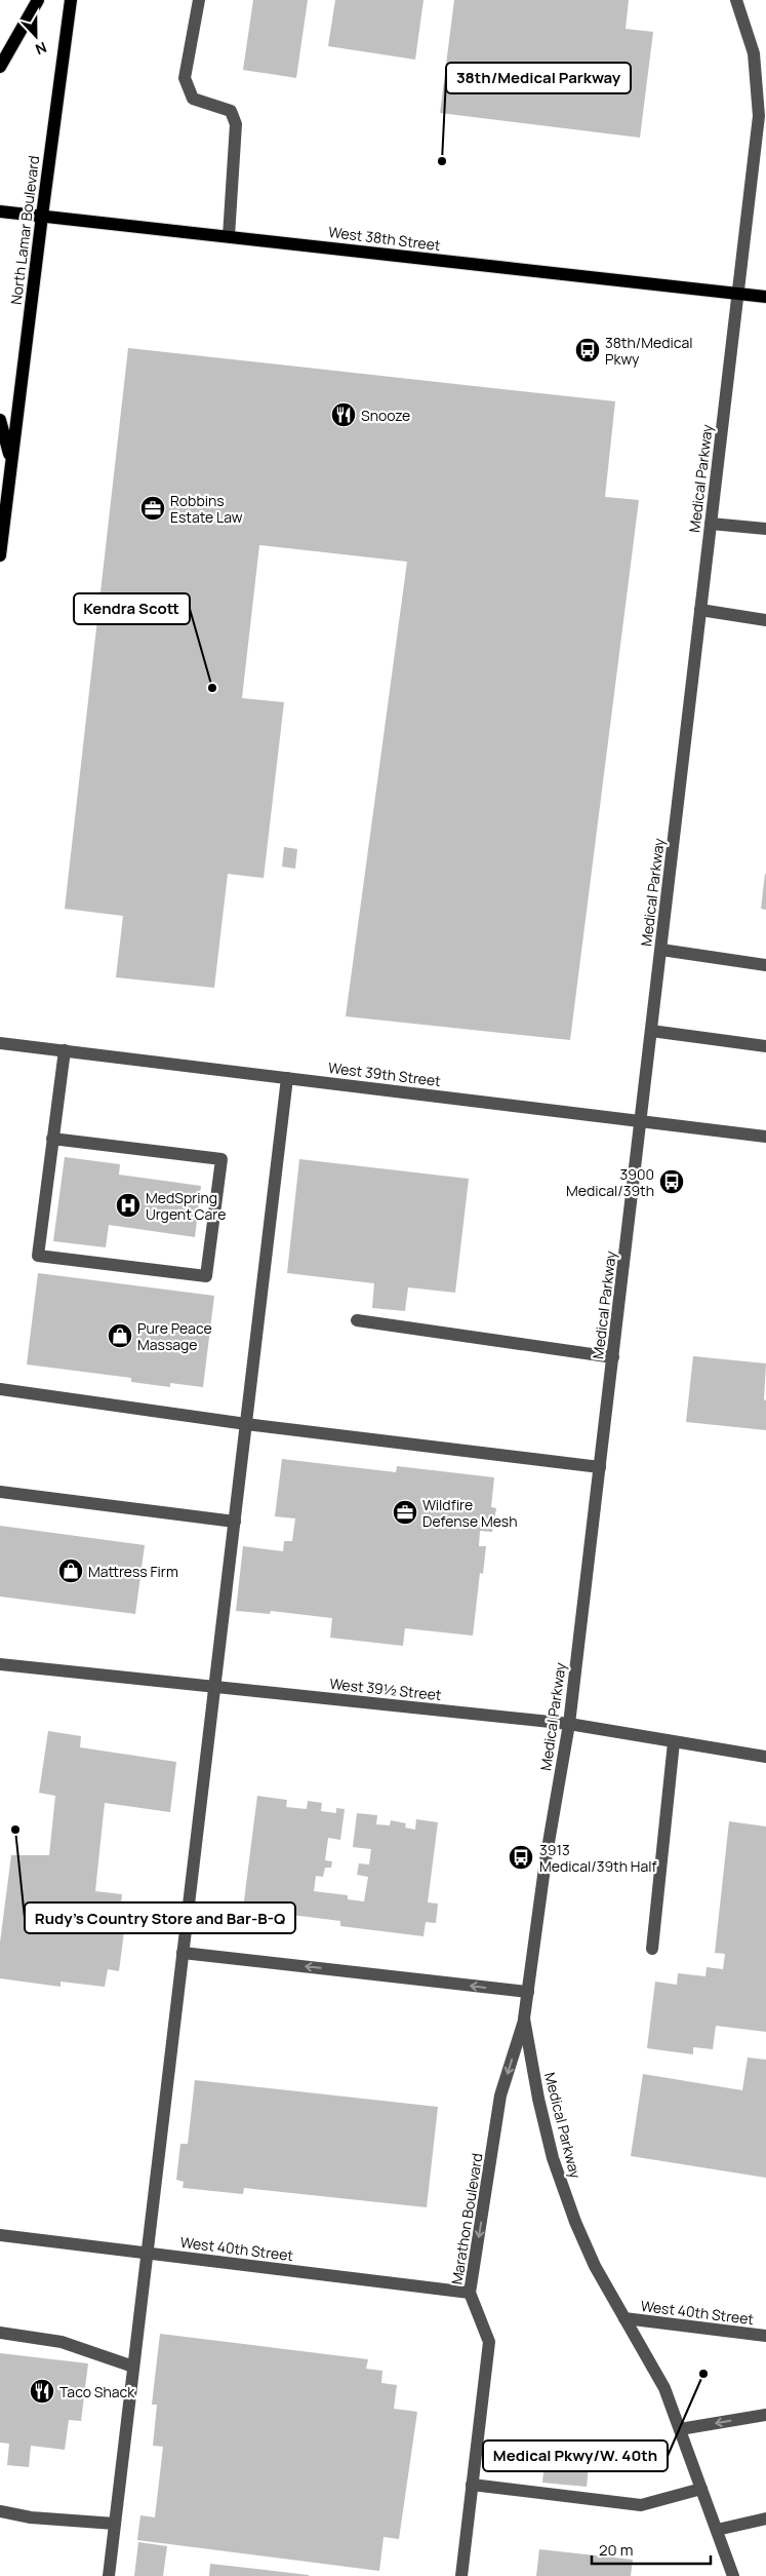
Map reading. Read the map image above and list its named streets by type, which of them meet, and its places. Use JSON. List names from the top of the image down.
{
  "streets": {
    "main road": ["North Lamar Boulevard", "West 38th Street"],
    "street": [
      "Medical Parkway",
      "West 39th Street",
      "West 39½ Street",
      "Marathon Boulevard",
      "West 40th Street"
    ]
  },
  "crossings": [
    ["North Lamar Boulevard", "West 38th Street"],
    ["West 38th Street", "Medical Parkway"],
    ["Medical Parkway", "West 39th Street"],
    ["Medical Parkway", "West 39½ Street"],
    ["Medical Parkway", "Marathon Boulevard"],
    ["Medical Parkway", "West 40th Street"],
    ["Marathon Boulevard", "West 40th Street"]
  ],
  "one_way": ["Marathon Boulevard"],
  "places": {
    "other": [
      "38th/Medical Parkway",
      "Kendra Scott",
      "Rudy's Country Store and Bar-B-Q",
      "Medical Pkwy/W. 40th"
    ],
    "bus stop": ["38th/Medical Pkwy", "3900 Medical/39th", "3913 Medical/39th Half"],
    "restaurant": ["Snooze", "Taco Shack"],
    "office": ["Robbins Estate Law", "Wildfire Defense Mesh"],
    "hospital": ["MedSpring Urgent Care"],
    "shop": ["Pure Peace Massage", "Mattress Firm"]
  },
  "scale_bar": "20 m",
  "north": "bottom"
}
